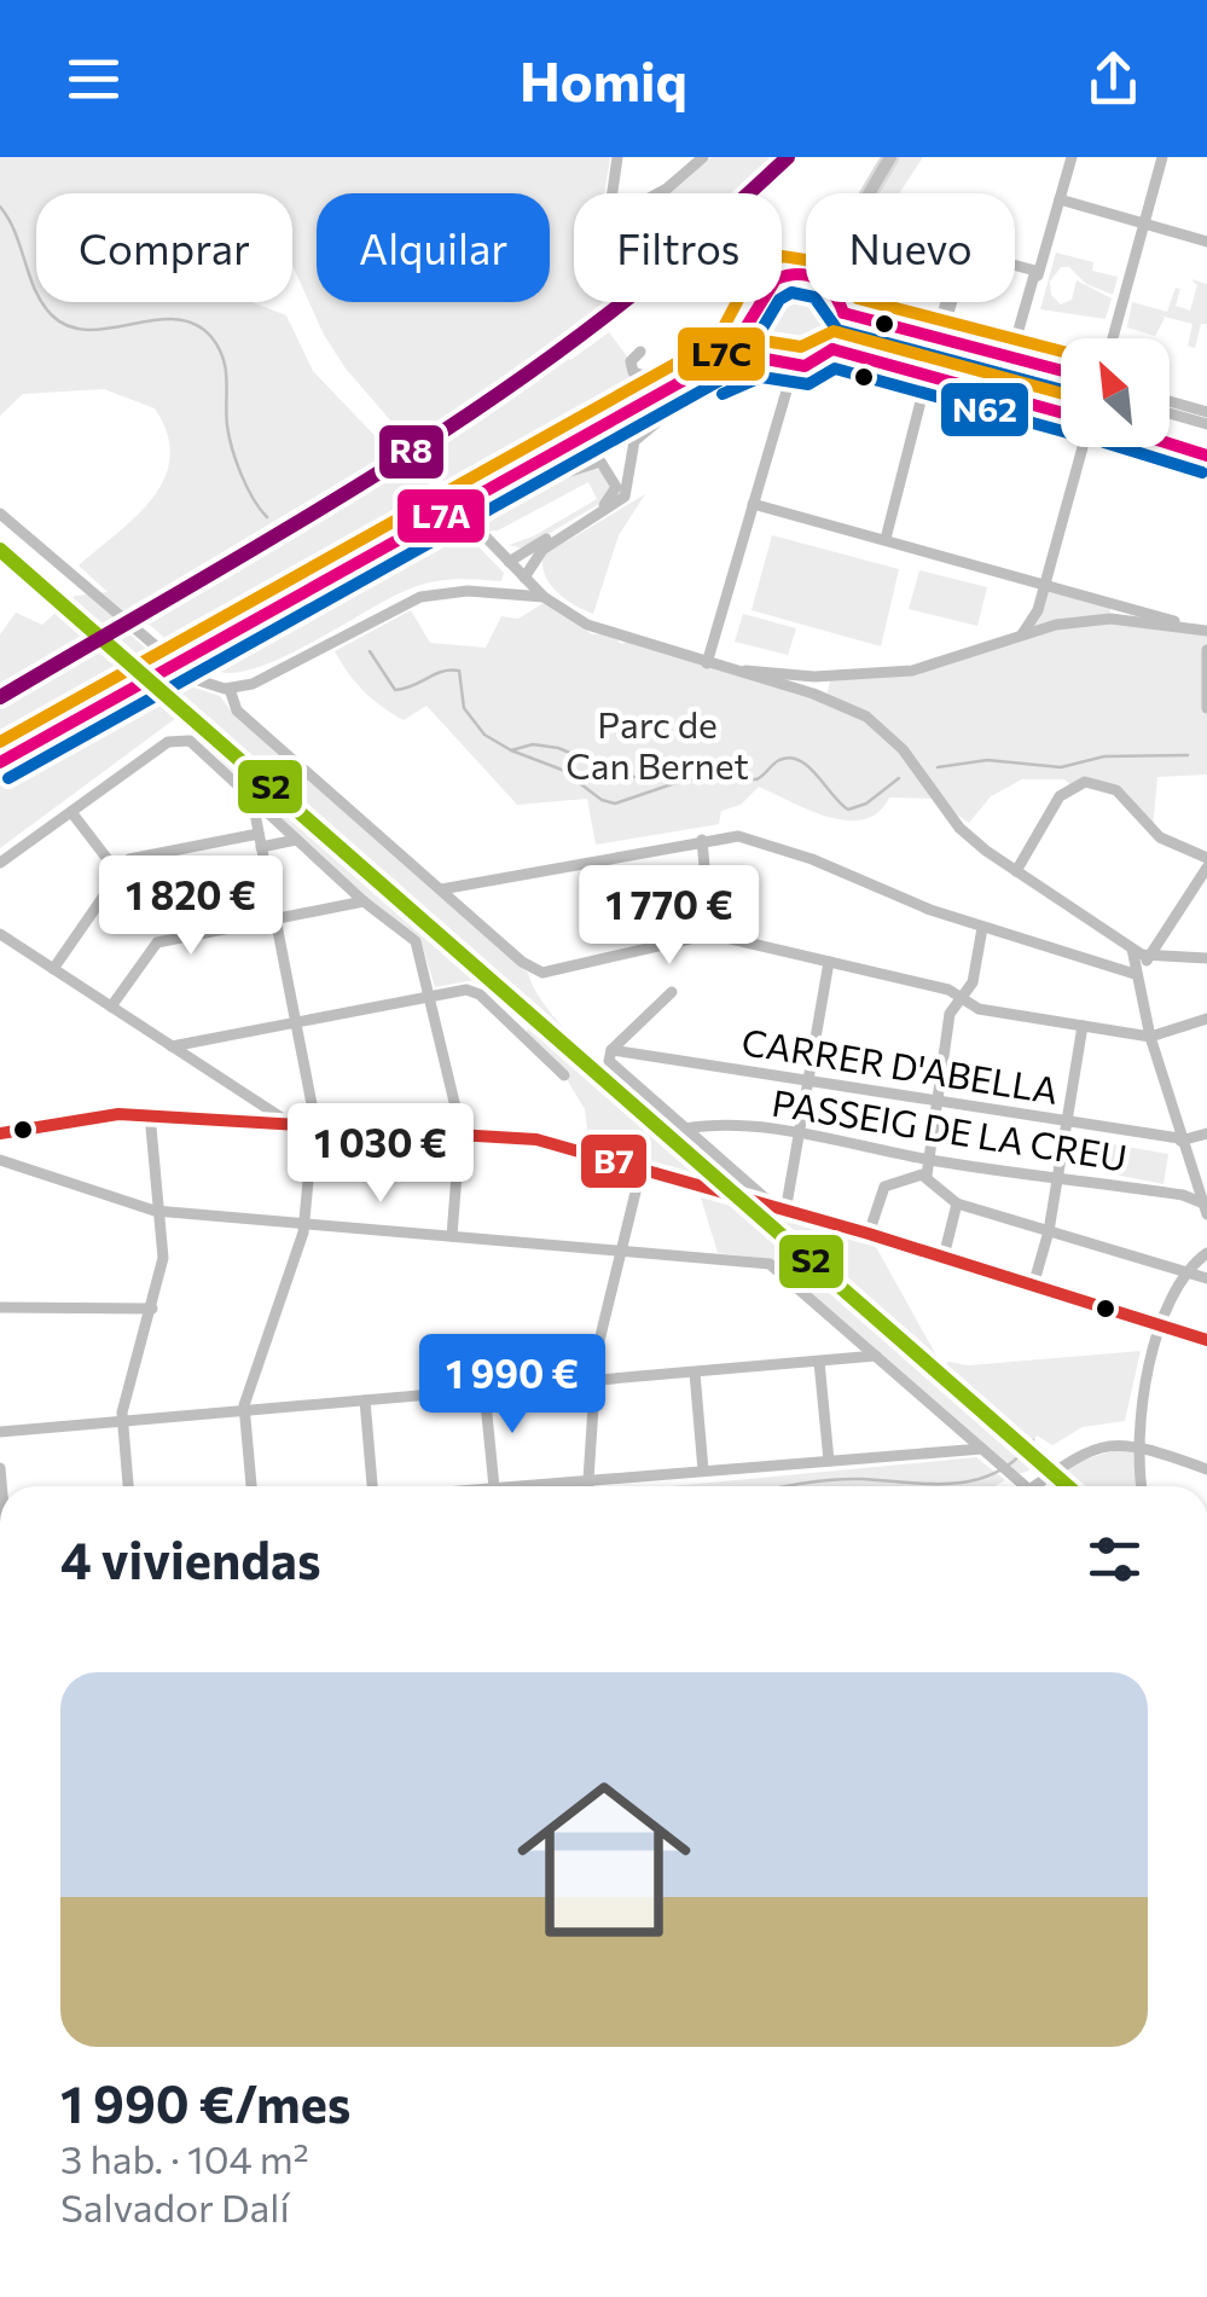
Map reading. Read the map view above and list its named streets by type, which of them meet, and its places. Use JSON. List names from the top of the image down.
{
  "streets": {
    "street": ["CARRER D'ABELLA", "PASSEIG DE LA CREU"]
  },
  "parks": ["Parc de Can Bernet"],
  "lines": [
    "transit line R8",
    "transit line L7C",
    "transit line L7A",
    "transit line N62",
    "transit line S2",
    "transit line B7"
  ],
  "north": "top left",
  "page": {
    "header": "Homiq",
    "chip": [
      "Comprar",
      "Alquilar",
      "Filtros",
      "Nuevo"
    ],
    "price": [
      "1 820 €",
      "1 770 €",
      "1 030 €",
      "1 990 €"
    ],
    "heading": "4 viviendas",
    "list": [
      {
        "name": "1 990 €/mes",
        "note": "3 hab. · 104 m² · Salvador Dalí"
      }
    ]
  }
}
